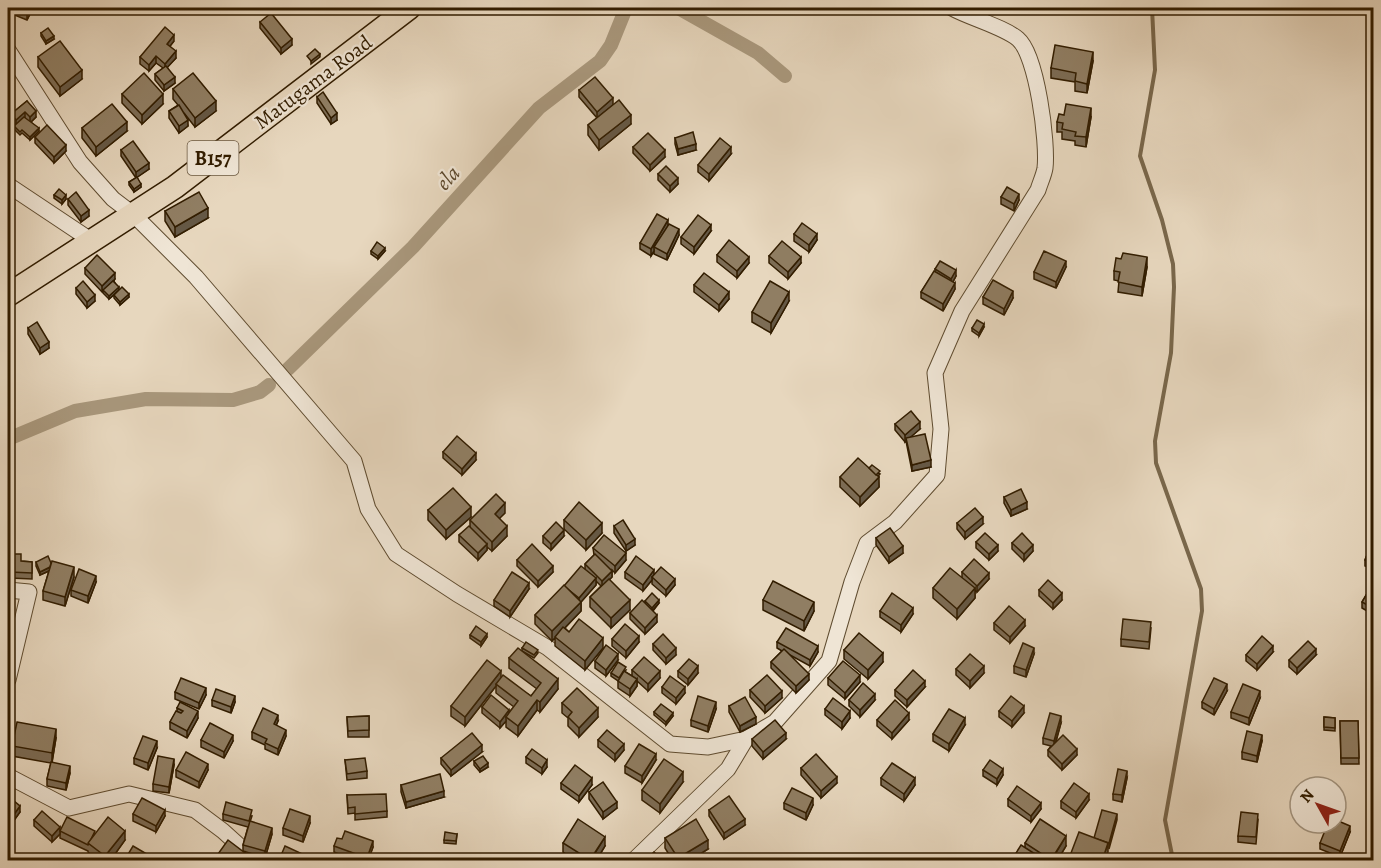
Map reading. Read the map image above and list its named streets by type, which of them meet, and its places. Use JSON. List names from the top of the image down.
{
  "streets": {
    "main road": ["Matugama Road", "B157"]
  },
  "water": ["ela"],
  "north": "top left"
}
